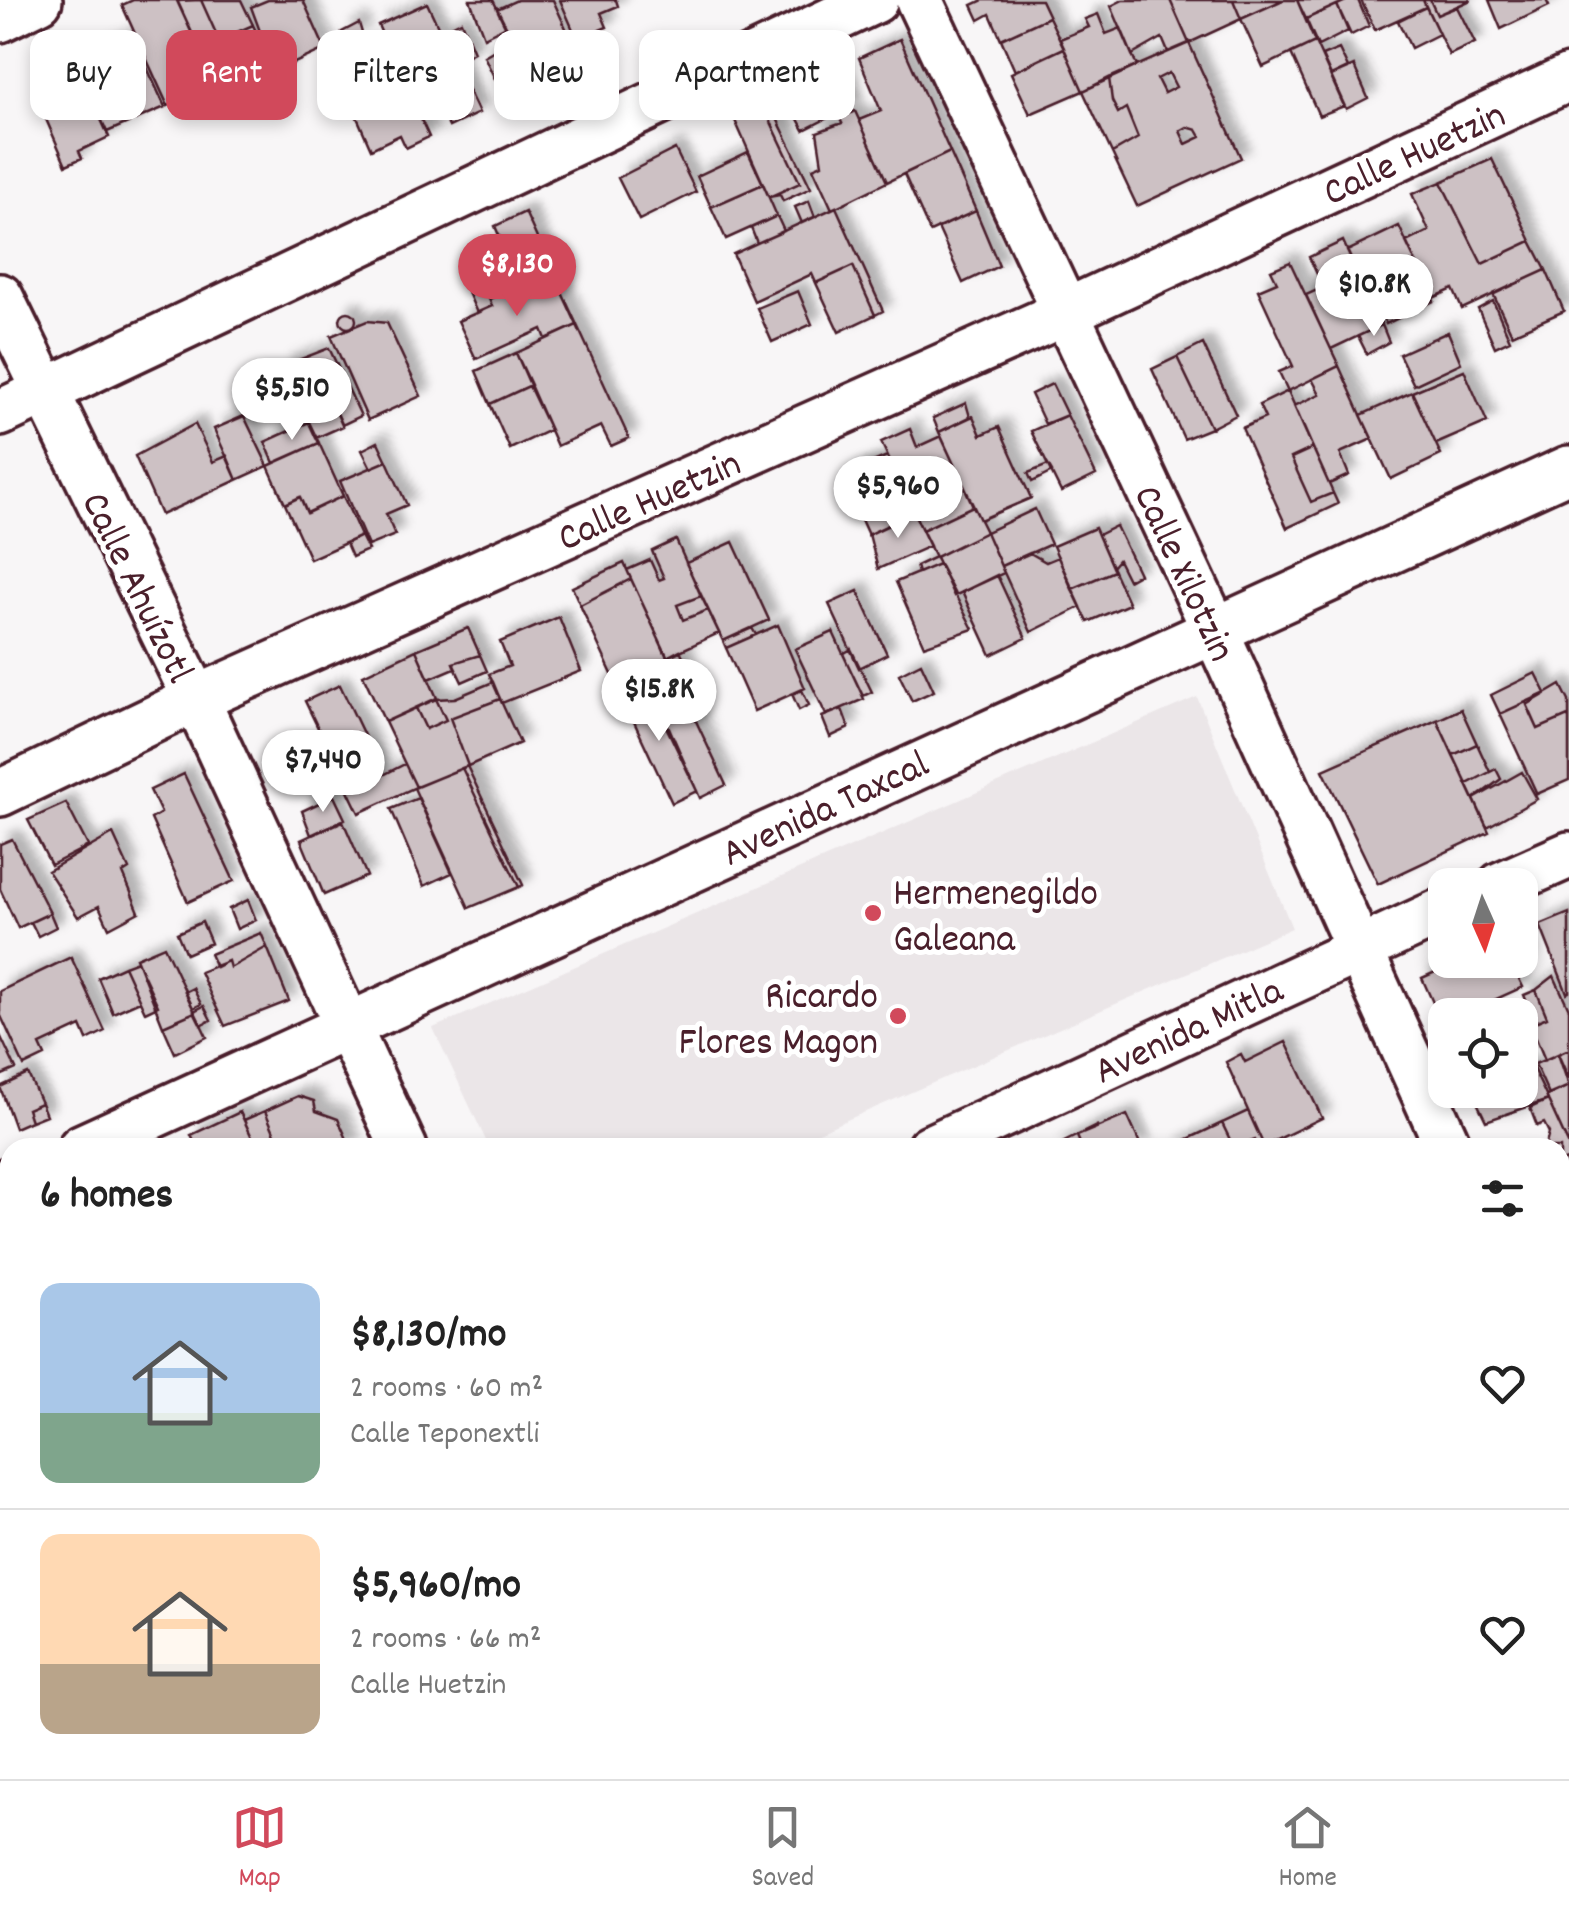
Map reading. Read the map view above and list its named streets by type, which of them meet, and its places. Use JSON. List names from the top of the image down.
{
  "streets": {
    "street": [
      "Calle Huetzin",
      "Calle Xilotzin",
      "Calle Ahuízotl",
      "Avenida Taxcal",
      "Avenida Mitla"
    ]
  },
  "crossings": [
    ["Calle Huetzin", "Calle Xilotzin"],
    ["Calle Huetzin", "Calle Ahuízotl"],
    ["Calle Xilotzin", "Avenida Taxcal"],
    ["Calle Xilotzin", "Avenida Mitla"],
    ["Calle Ahuízotl", "Avenida Taxcal"]
  ],
  "places": ["Hermenegildo Galeana", "Ricardo Flores Magon"],
  "north": "bottom",
  "page": {
    "chip": [
      "Buy",
      "Rent",
      "Filters",
      "New",
      "Apartment"
    ],
    "price": [
      "$8,130",
      "$10.8K",
      "$5,510",
      "$5,960",
      "$15.8K",
      "$7,440"
    ],
    "heading": "6 homes",
    "list": [
      {
        "name": "$8,130/mo",
        "note": "2 rooms · 60 m² · Calle Teponextli"
      },
      {
        "name": "$5,960/mo",
        "note": "2 rooms · 66 m² · Calle Huetzin"
      }
    ],
    "tabs": ["Map", "Saved", "Home"]
  }
}
